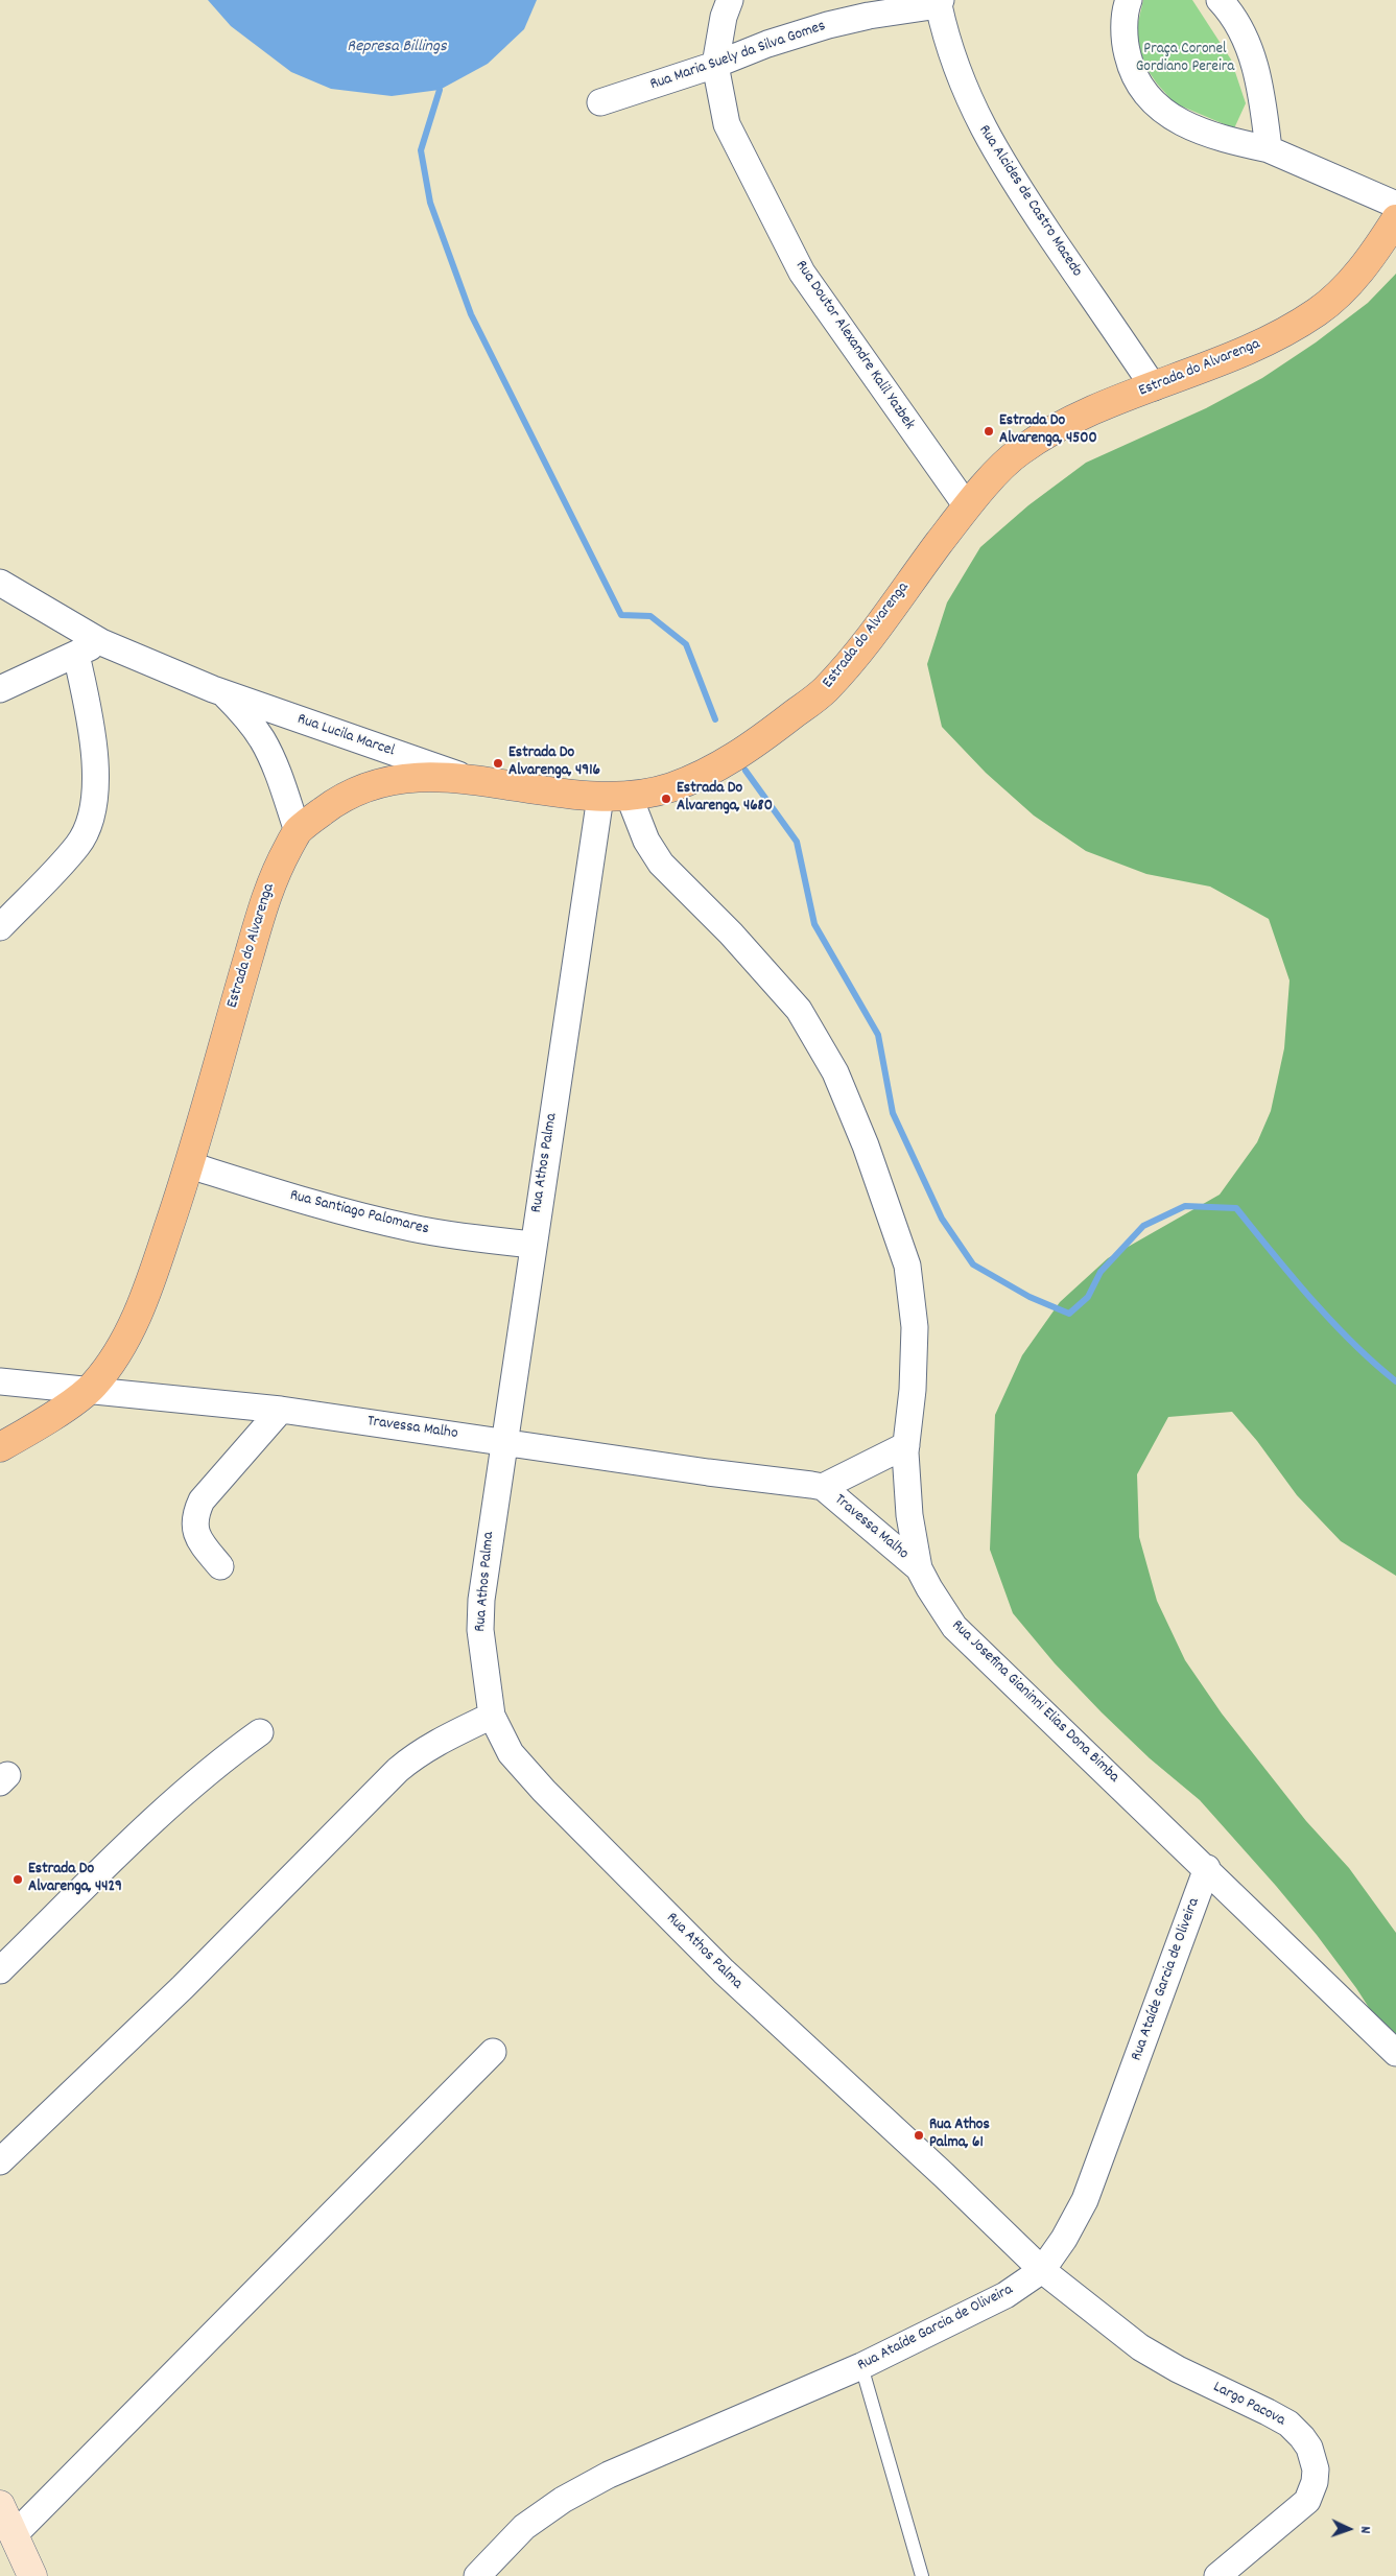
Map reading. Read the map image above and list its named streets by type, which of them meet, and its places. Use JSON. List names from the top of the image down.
{
  "streets": {
    "main road": ["Estrada do Alvarenga"],
    "street": [
      "Rua Maria Suely da Silva Gomes",
      "Rua Alcides de Castro Macedo",
      "Rua Doutor Alexandre Kalil Yazbek",
      "Rua Lucila Marcel",
      "Rua Athos Palma",
      "Rua Santiago Palomares",
      "Travessa Malho",
      "Rua Josefina Gianinni Elias Dona Bimba",
      "Rua Ataíde Garcia de Oliveira",
      "Largo Pacova"
    ]
  },
  "crossings": [
    ["Rua Maria Suely da Silva Gomes", "Rua Alcides de Castro Macedo"],
    ["Rua Maria Suely da Silva Gomes", "Rua Doutor Alexandre Kalil Yazbek"],
    ["Rua Alcides de Castro Macedo", "Estrada do Alvarenga"],
    ["Rua Doutor Alexandre Kalil Yazbek", "Estrada do Alvarenga"],
    ["Estrada do Alvarenga", "Rua Lucila Marcel"],
    ["Estrada do Alvarenga", "Rua Athos Palma"],
    ["Estrada do Alvarenga", "Rua Santiago Palomares"],
    ["Estrada do Alvarenga", "Travessa Malho"],
    ["Estrada do Alvarenga", "Rua Josefina Gianinni Elias Dona Bimba"],
    ["Rua Athos Palma", "Rua Santiago Palomares"],
    ["Rua Athos Palma", "Travessa Malho"],
    ["Rua Athos Palma", "Rua Ataíde Garcia de Oliveira"],
    ["Rua Athos Palma", "Largo Pacova"],
    ["Travessa Malho", "Rua Josefina Gianinni Elias Dona Bimba"],
    ["Rua Josefina Gianinni Elias Dona Bimba", "Rua Ataíde Garcia de Oliveira"],
    ["Rua Ataíde Garcia de Oliveira", "Largo Pacova"]
  ],
  "water": ["Represa Billings"],
  "parks": ["Praça Coronel Gordiano Pereira"],
  "places": [
    "Estrada Do Alvarenga, 4500",
    "Estrada Do Alvarenga, 4916",
    "Estrada Do Alvarenga, 4680",
    "Estrada Do Alvarenga, 4429",
    "Rua Athos Palma, 61"
  ],
  "north": "right"
}
